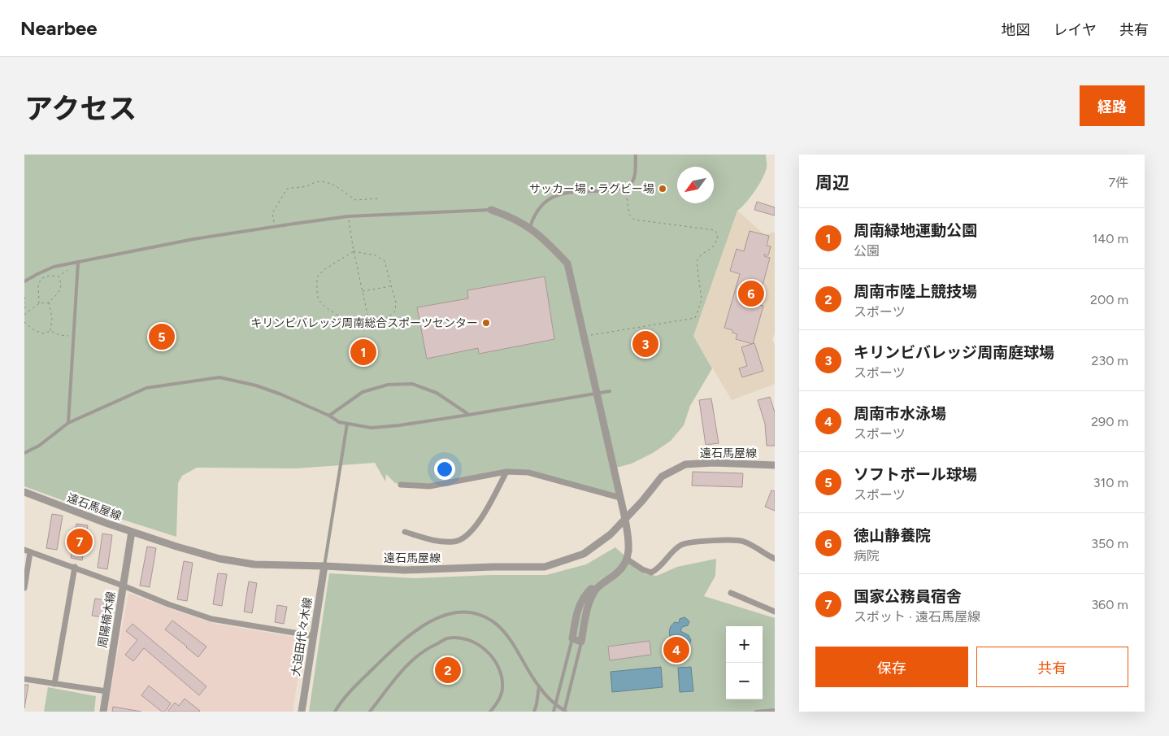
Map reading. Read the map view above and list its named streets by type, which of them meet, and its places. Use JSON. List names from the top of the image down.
{
  "streets": {
    "street": ["遠石馬屋線", "周陽楠木線", "大迫田代々木線"]
  },
  "crossings": [
    ["遠石馬屋線", "周陽楠木線"],
    ["遠石馬屋線", "大迫田代々木線"]
  ],
  "places": ["サッカー場・ラグビー場", "キリンビバレッジ周南総合スポーツセンター"],
  "north": "bottom left",
  "page": {
    "header": "Nearbee",
    "nav": ["地図", "レイヤ", "共有"],
    "title": "アクセス",
    "buttons": [
      "経路",
      ["保存", "共有"]
    ],
    "heading": ["周辺", "7件"],
    "list": [
      {
        "mark": "1",
        "name": "周南緑地運動公園",
        "note": "公園",
        "value": "140 m"
      },
      {
        "mark": "2",
        "name": "周南市陸上競技場",
        "note": "スポーツ",
        "value": "200 m"
      },
      {
        "mark": "3",
        "name": "キリンビバレッジ周南庭球場",
        "note": "スポーツ",
        "value": "230 m"
      },
      {
        "mark": "4",
        "name": "周南市水泳場",
        "note": "スポーツ",
        "value": "290 m"
      },
      {
        "mark": "5",
        "name": "ソフトボール球場",
        "note": "スポーツ",
        "value": "310 m"
      },
      {
        "mark": "6",
        "name": "徳山静養院",
        "note": "病院",
        "value": "350 m"
      },
      {
        "mark": "7",
        "name": "国家公務員宿舎",
        "note": "スポット · 遠石馬屋線",
        "value": "360 m"
      }
    ],
    "pins": [
      "6",
      "5",
      "3",
      "1",
      "7",
      "4",
      "2"
    ],
    "map_buttons": ["+", "−"]
  }
}
